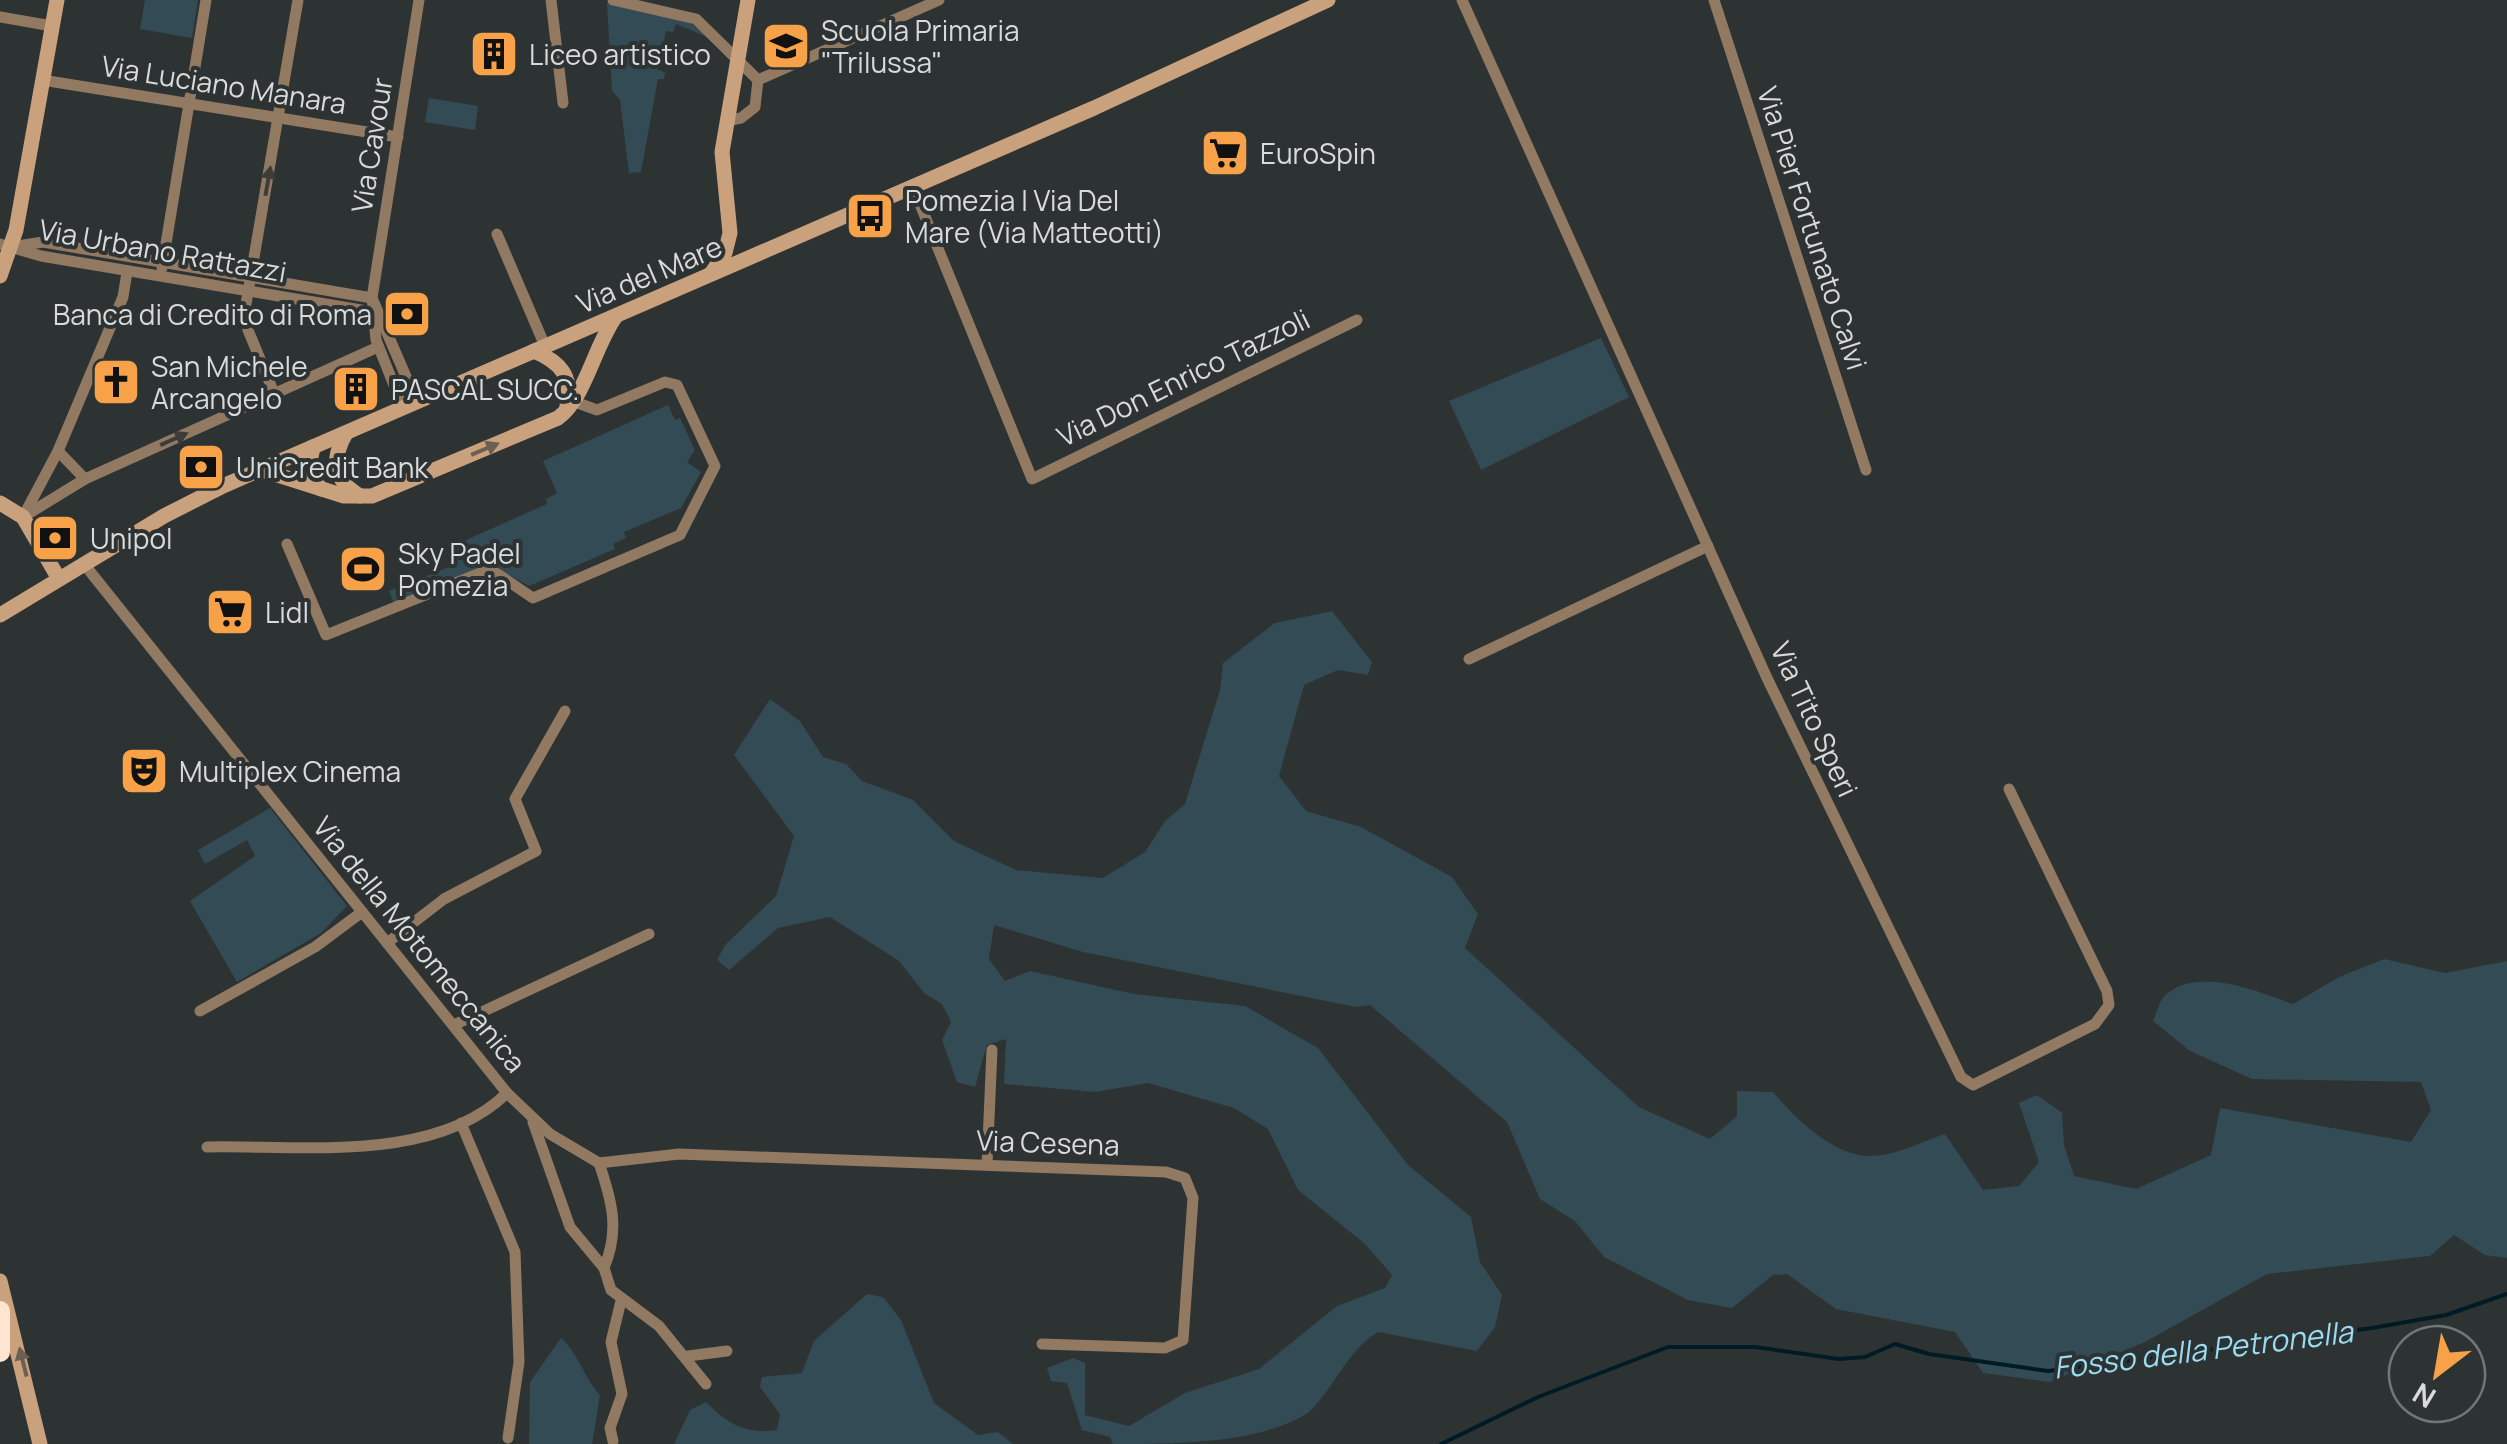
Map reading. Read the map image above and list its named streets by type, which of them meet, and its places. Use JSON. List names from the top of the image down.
{
  "streets": {
    "main road": ["Via del Mare"],
    "street": [
      "Via Luciano Manara",
      "Via Cavour",
      "Via Pier Fortunato Calvi",
      "Via Urbano Rattazzi",
      "Via Don Enrico Tazzoli",
      "Via Tito Speri",
      "Via della Motomeccanica",
      "Via Cesena"
    ]
  },
  "crossings": [
    ["Via Luciano Manara", "Via Cavour"],
    ["Via Cavour", "Via Urbano Rattazzi"],
    ["Via Cavour", "Via del Mare"],
    ["Via del Mare", "Via Don Enrico Tazzoli"],
    ["Via del Mare", "Via della Motomeccanica"],
    ["Via della Motomeccanica", "Via Cesena"]
  ],
  "water": ["Fosso della Petronella"],
  "places": {
    "school or university": ["Scuola Primaria \"Trilussa\""],
    "building": ["Liceo artistico", "PASCAL SUCC."],
    "supermarket": ["EuroSpin", "Lidl"],
    "bus stop": ["Pomezia | Via Del Mare (Via Matteotti)"],
    "bank": ["Banca di Credito di Roma", "UniCredit Bank", "Unipol"],
    "church": ["San Michele Arcangelo"],
    "sports": ["Sky Padel Pomezia"],
    "theatre": ["Multiplex Cinema"]
  },
  "north": "bottom left"
}
